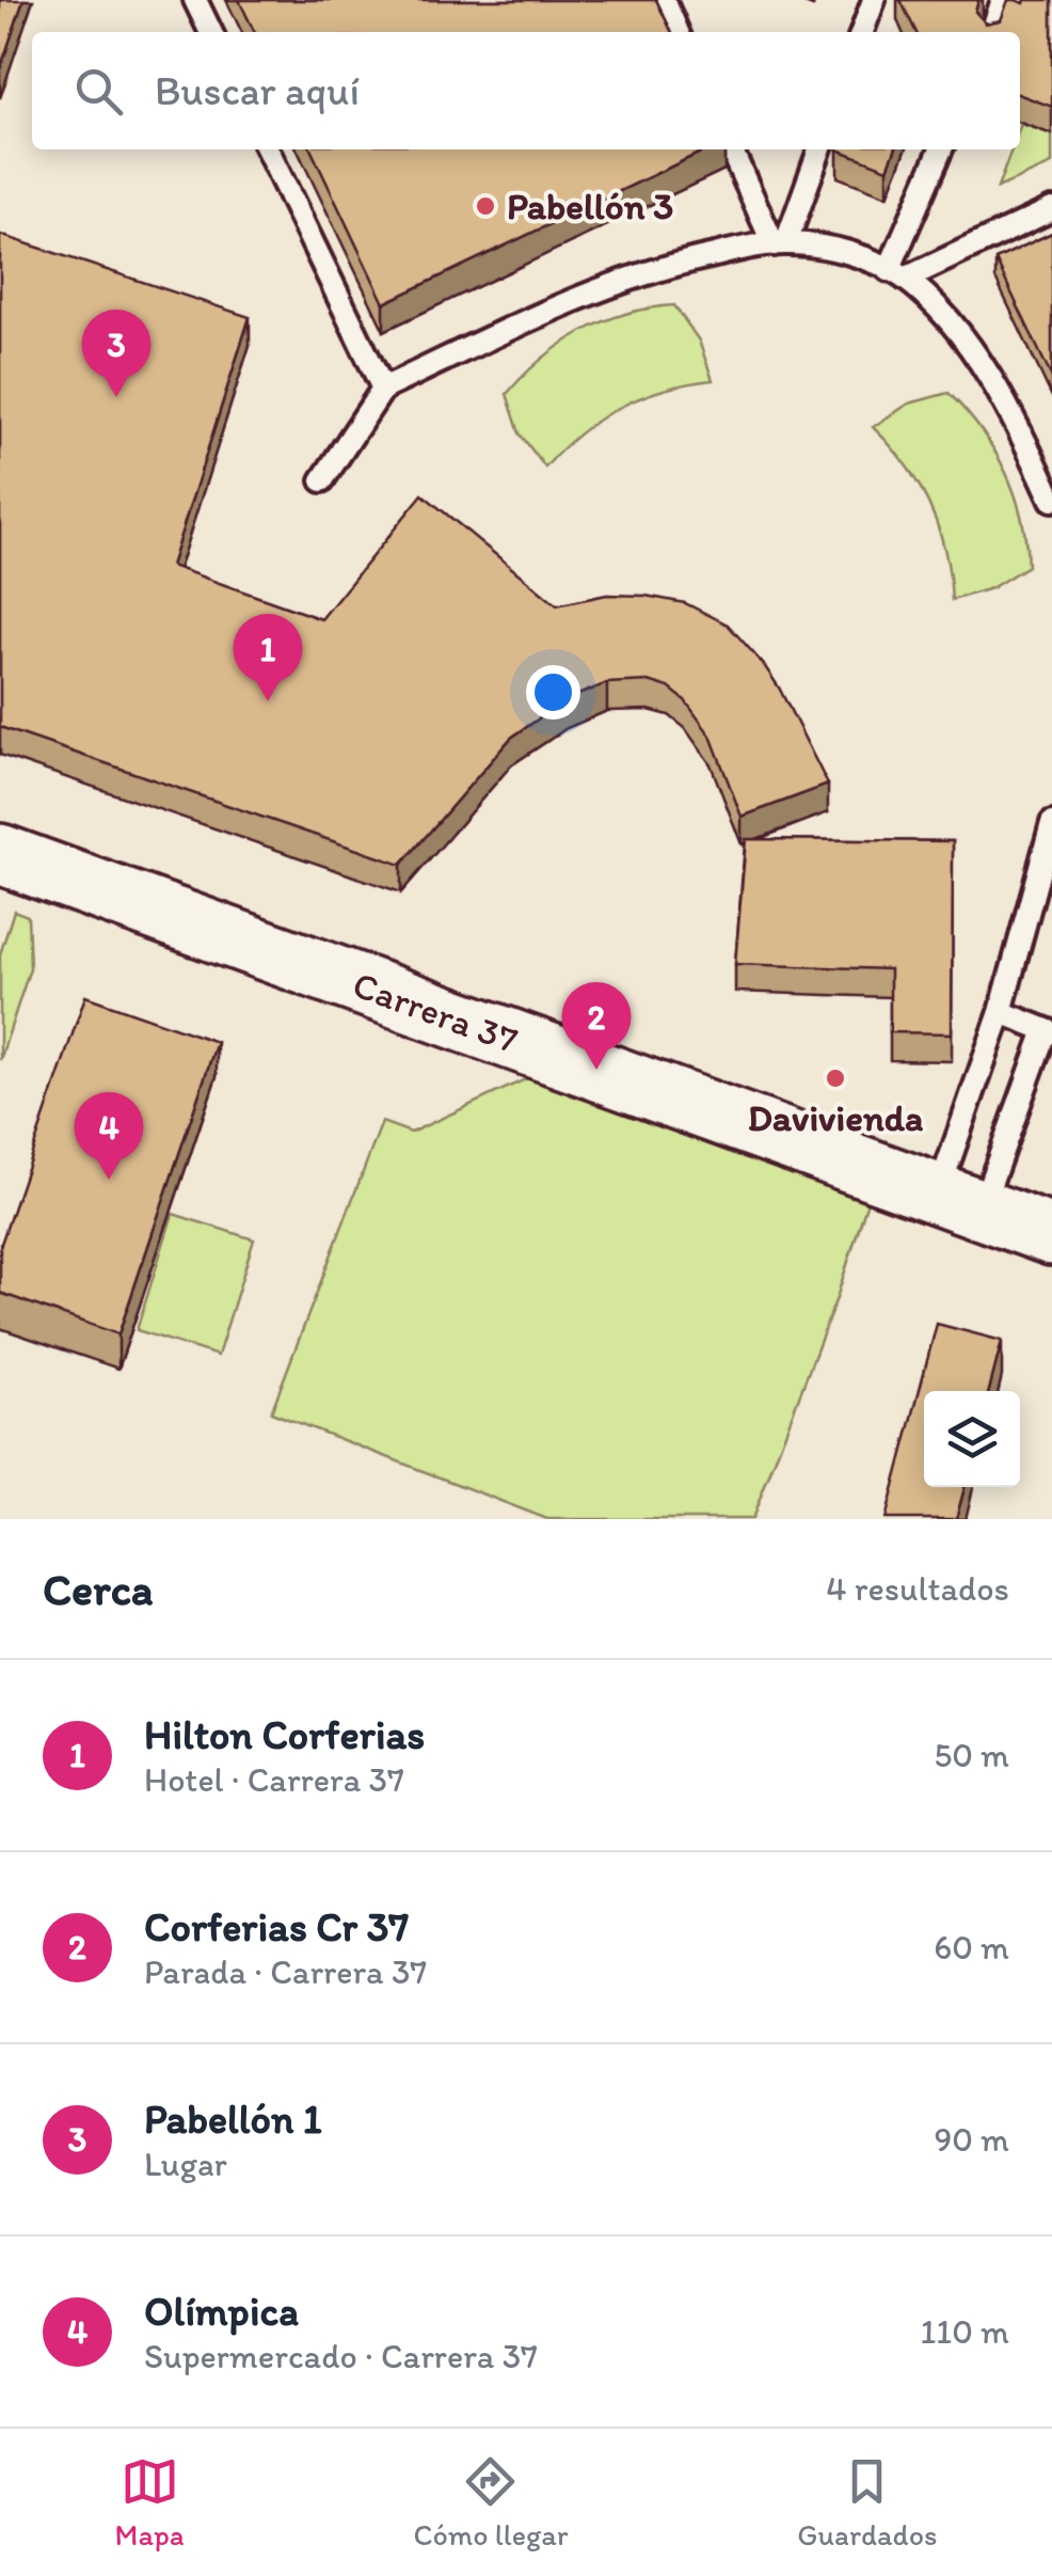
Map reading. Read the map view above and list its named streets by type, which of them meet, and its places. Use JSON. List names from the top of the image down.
{
  "streets": {
    "street": ["Carrera 37"]
  },
  "places": ["Pabellón 3", "Davivienda"],
  "page": {
    "search": "Buscar aquí",
    "pins": [
      "3",
      "1",
      "2",
      "4"
    ],
    "heading": ["Cerca", "4 resultados"],
    "list": [
      {
        "mark": "1",
        "name": "Hilton Corferias",
        "note": "Hotel · Carrera 37",
        "value": "50 m"
      },
      {
        "mark": "2",
        "name": "Corferias Cr 37",
        "note": "Parada · Carrera 37",
        "value": "60 m"
      },
      {
        "mark": "3",
        "name": "Pabellón 1",
        "note": "Lugar",
        "value": "90 m"
      },
      {
        "mark": "4",
        "name": "Olímpica",
        "note": "Supermercado · Carrera 37",
        "value": "110 m"
      }
    ],
    "nav": ["Mapa", "Cómo llegar", "Guardados"]
  }
}
